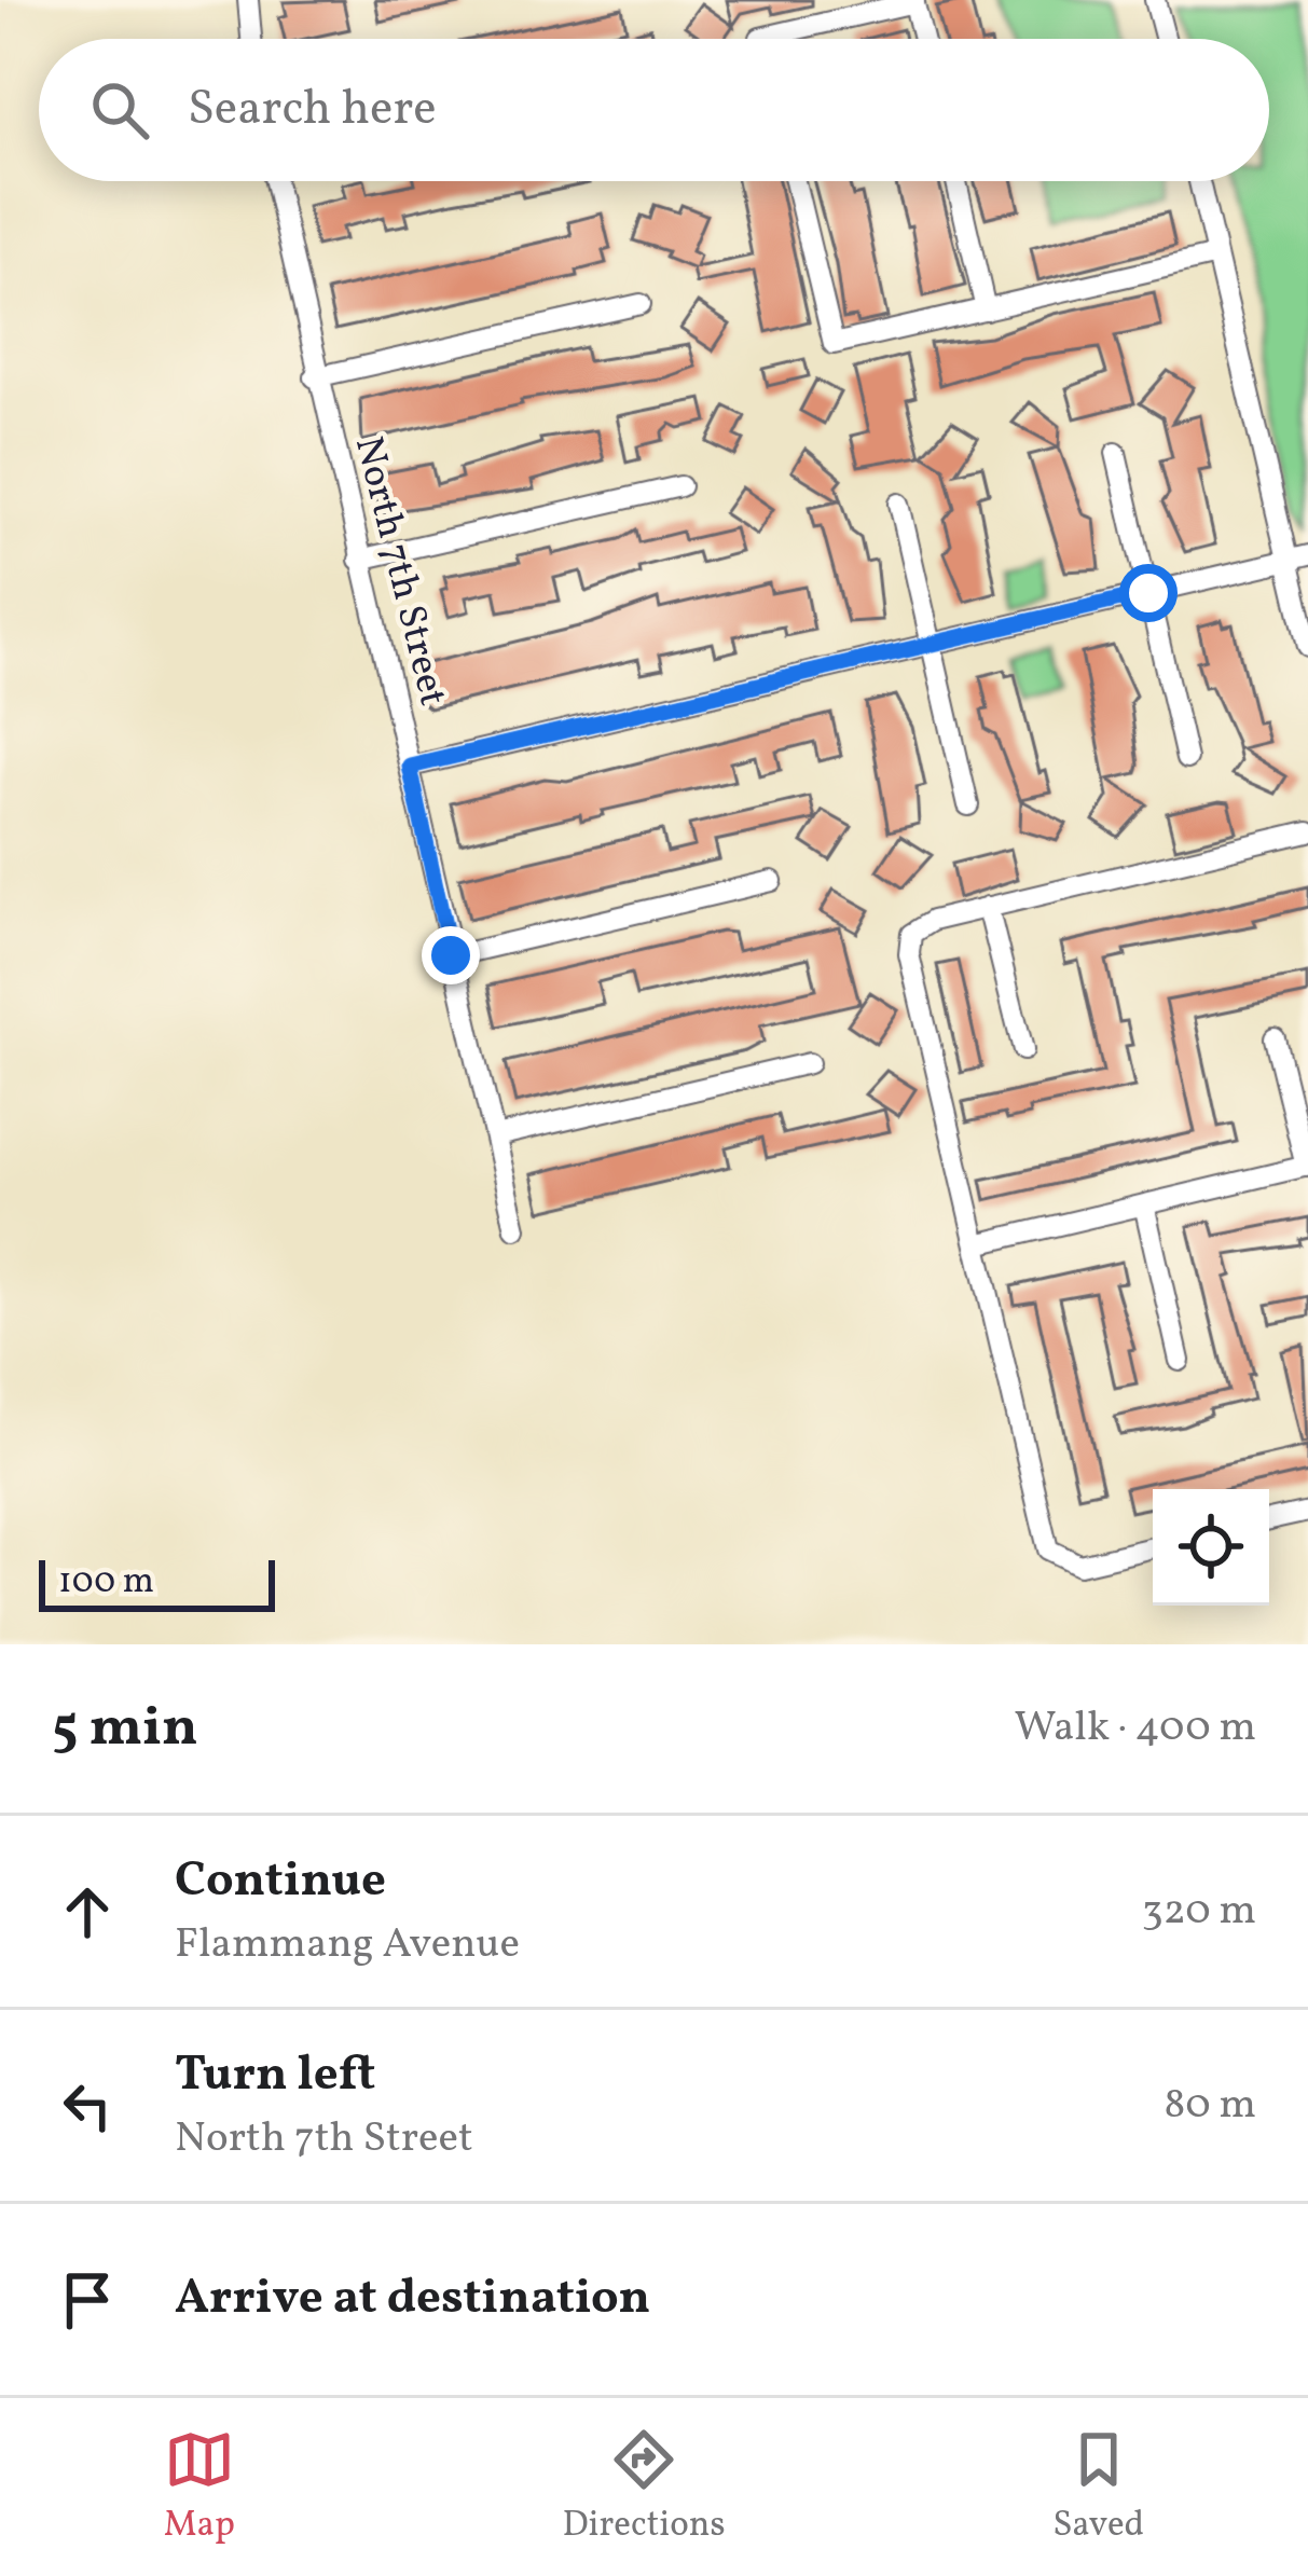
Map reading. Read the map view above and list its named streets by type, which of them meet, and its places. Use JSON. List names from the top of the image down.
{
  "streets": {
    "street": ["North 7th Street"]
  },
  "scale_bar": "100 m",
  "page": {
    "search": "Search here",
    "scale": "100 m",
    "heading": ["5 min", "Walk · 400 m"],
    "list": [
      ["Continue", "Flammang Avenue", "320 m"],
      ["Turn left", "North 7th Street", "80 m"],
      "Arrive at destination"
    ],
    "nav": ["Map", "Directions", "Saved"]
  }
}
